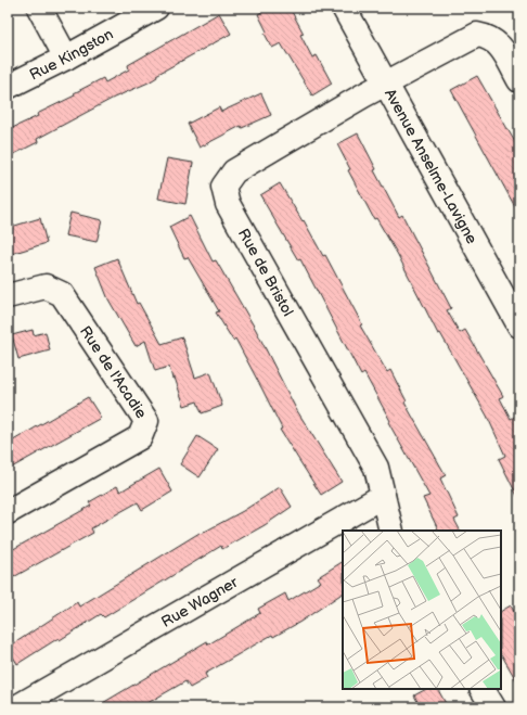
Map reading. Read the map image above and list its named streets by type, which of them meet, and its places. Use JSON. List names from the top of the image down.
{
  "streets": {
    "street": [
      "Rue Kingston",
      "Avenue Anselme-Lavigne",
      "Rue de Bristol",
      "Rue de l'Acadie",
      "Rue Wagner"
    ]
  },
  "crossings": [
    ["Avenue Anselme-Lavigne", "Rue de Bristol"],
    ["Rue de Bristol", "Rue Wagner"]
  ]
}
